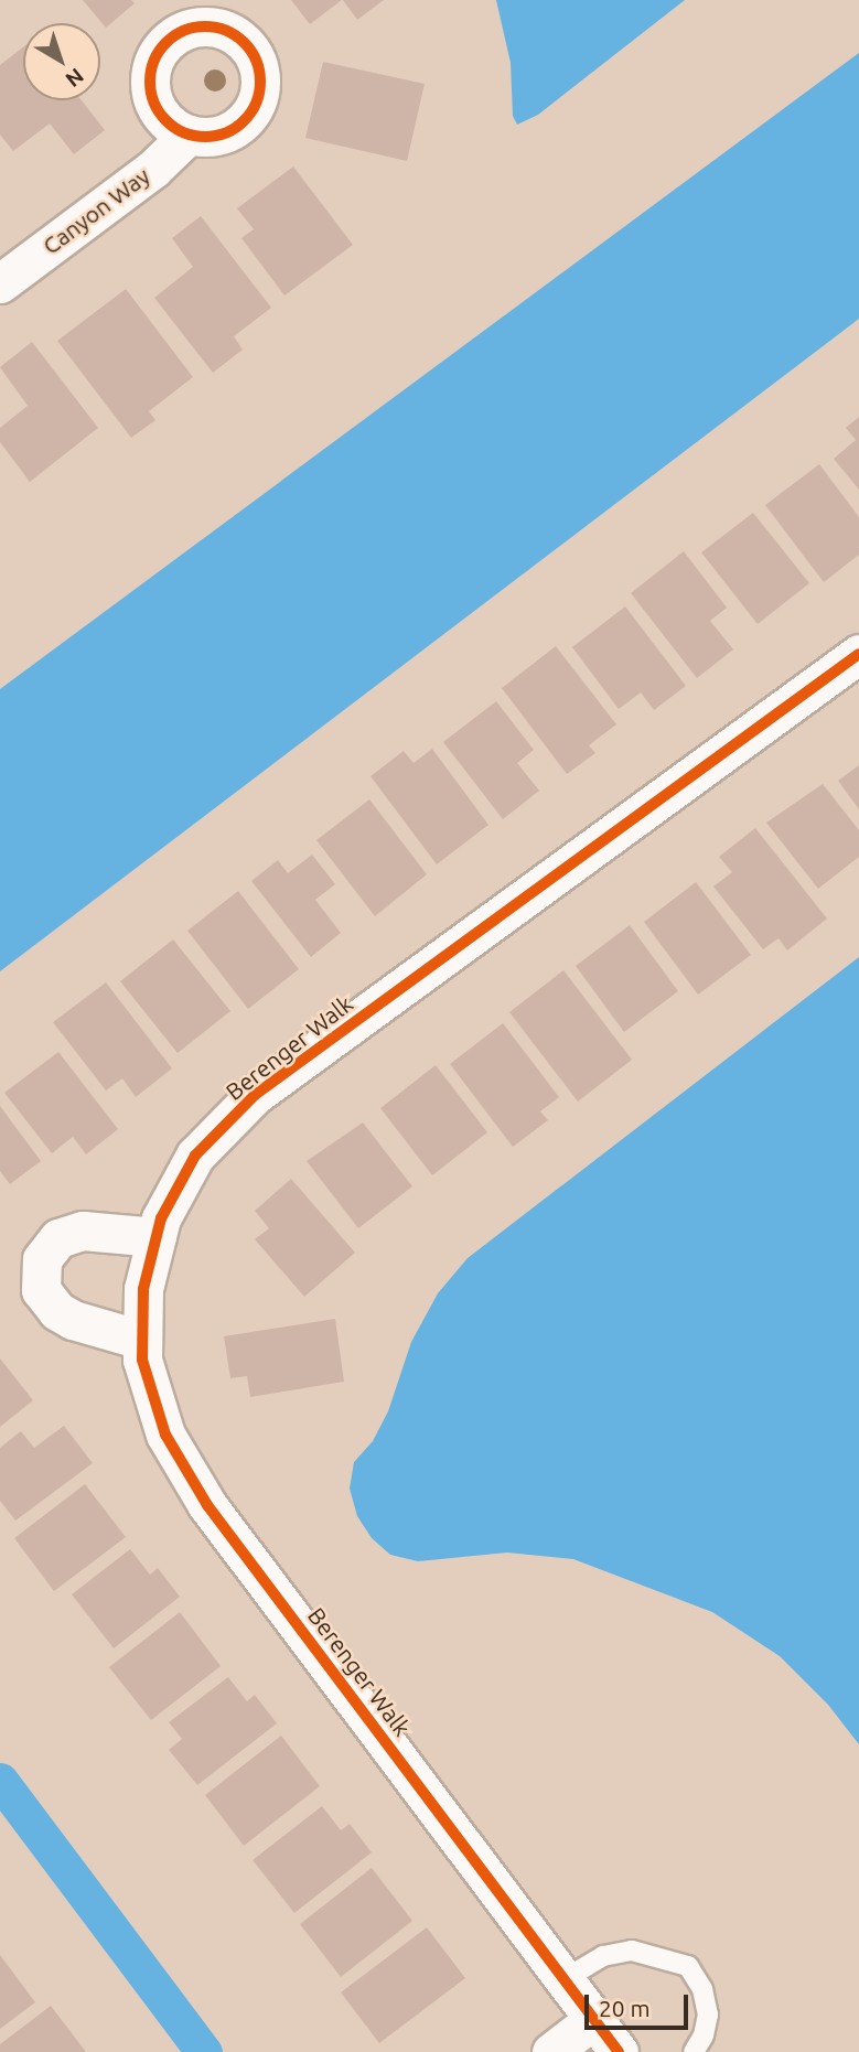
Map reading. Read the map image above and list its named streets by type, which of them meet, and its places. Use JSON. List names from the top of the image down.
{
  "streets": {
    "street": ["Canyon Way", "Berenger Walk"]
  },
  "scale_bar": "20 m",
  "north": "bottom right"
}
